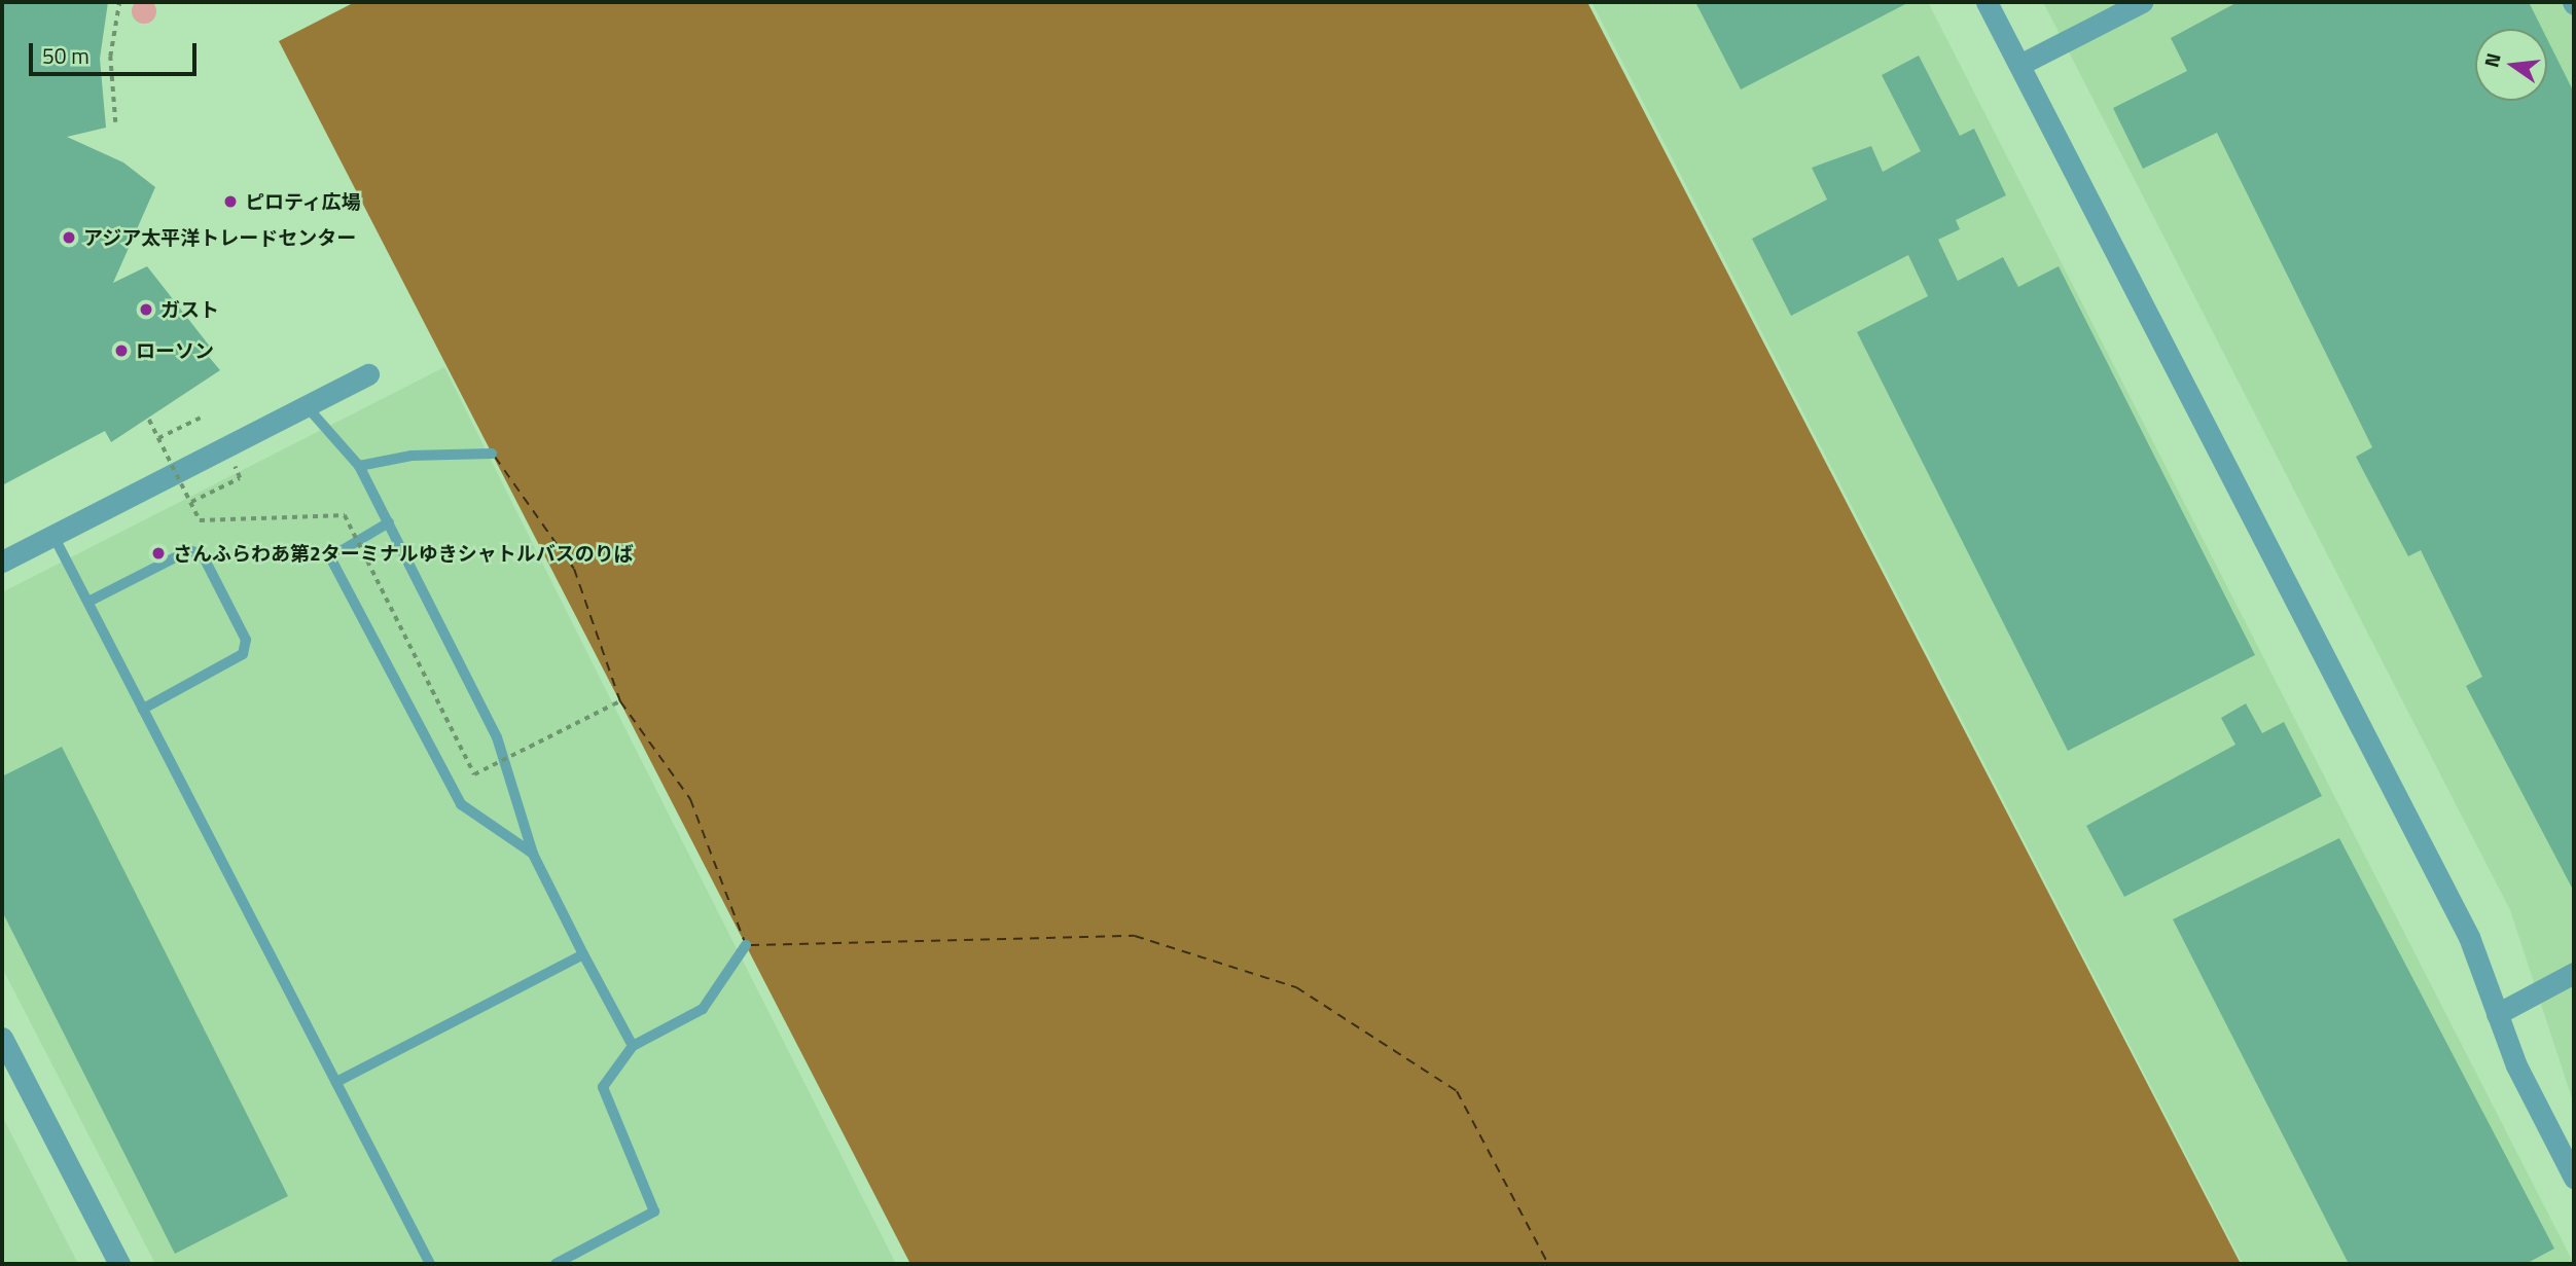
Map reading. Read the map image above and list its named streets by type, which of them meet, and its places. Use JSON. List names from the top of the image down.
{
  "places": [
    "ピロティ広場",
    "アジア太平洋トレードセンター",
    "ガスト",
    "ローソン",
    "さんふらわあ第2ターミナルゆきシャトルバスのりば"
  ],
  "scale_bar": "50 m",
  "north": "left"
}
